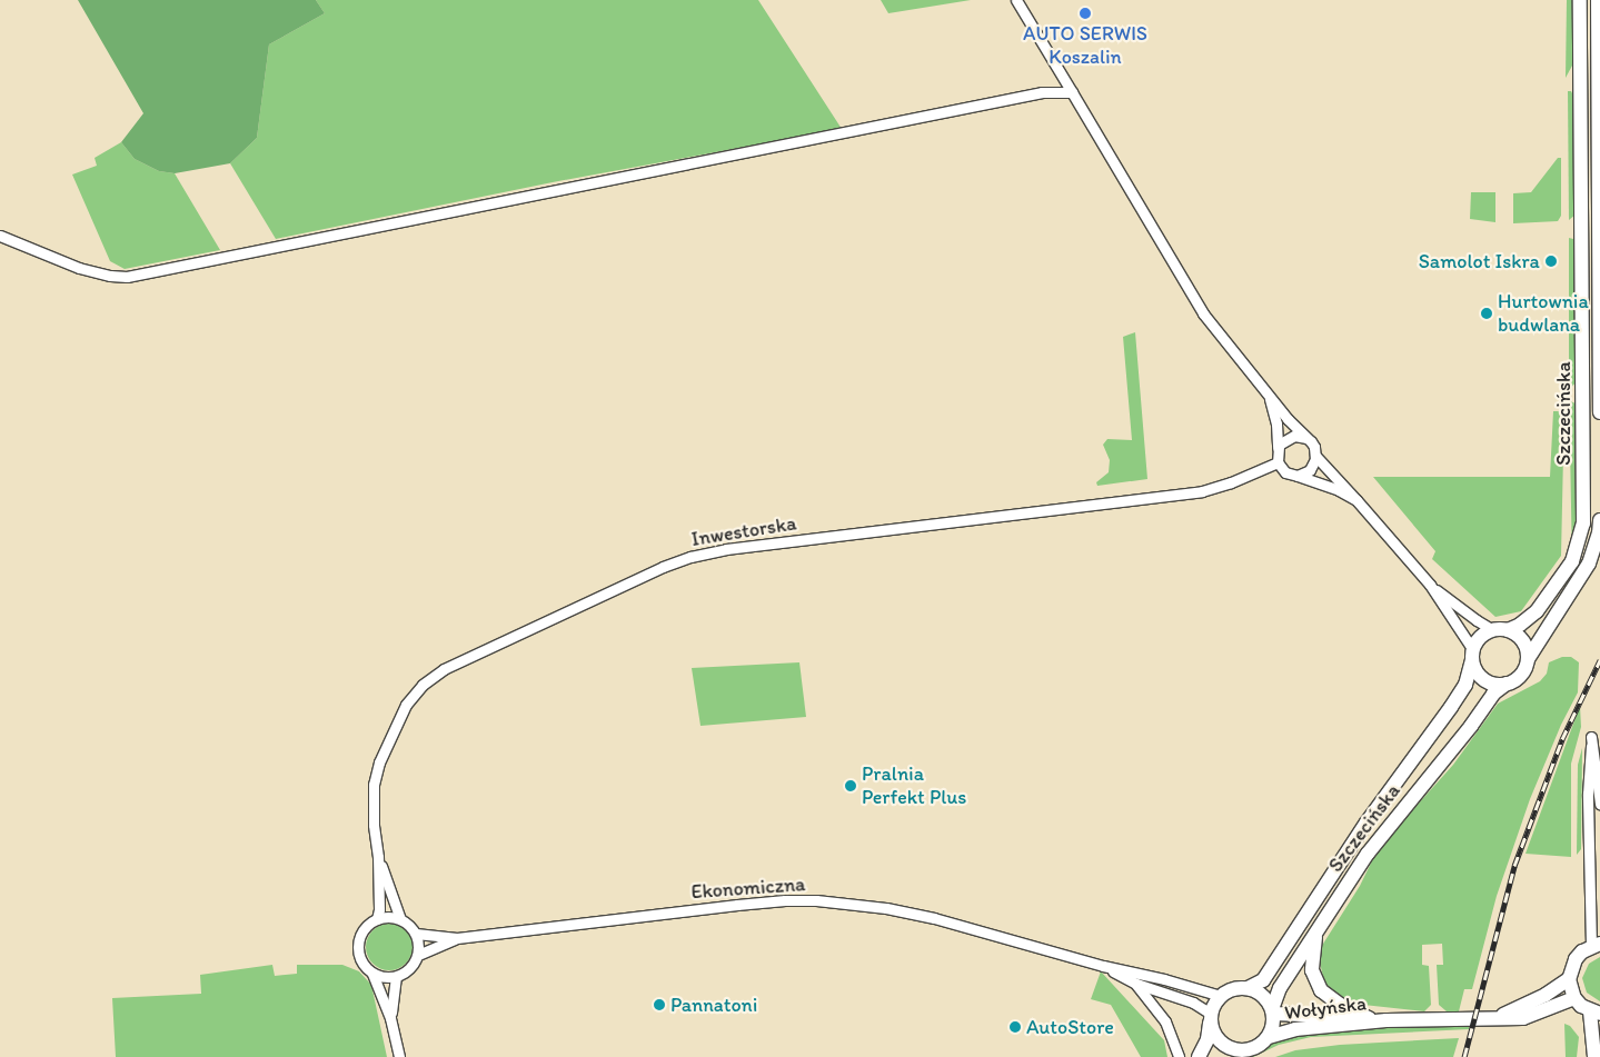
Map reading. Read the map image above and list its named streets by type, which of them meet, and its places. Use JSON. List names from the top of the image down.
{
  "streets": {
    "main road": ["Szczecińska", "Wołyńska"],
    "street": ["Inwestorska", "Ekonomiczna"]
  },
  "crossings": [
    ["Szczecińska", "Ekonomiczna"],
    ["Szczecińska", "Wołyńska"],
    ["Inwestorska", "Ekonomiczna"],
    ["Ekonomiczna", "Wołyńska"]
  ],
  "places": [
    "AUTO SERWIS Koszalin",
    "Samolot Iskra",
    "Hurtownia budwlana",
    "Pralnia Perfekt Plus",
    "Pannatoni",
    "AutoStore"
  ]
}
